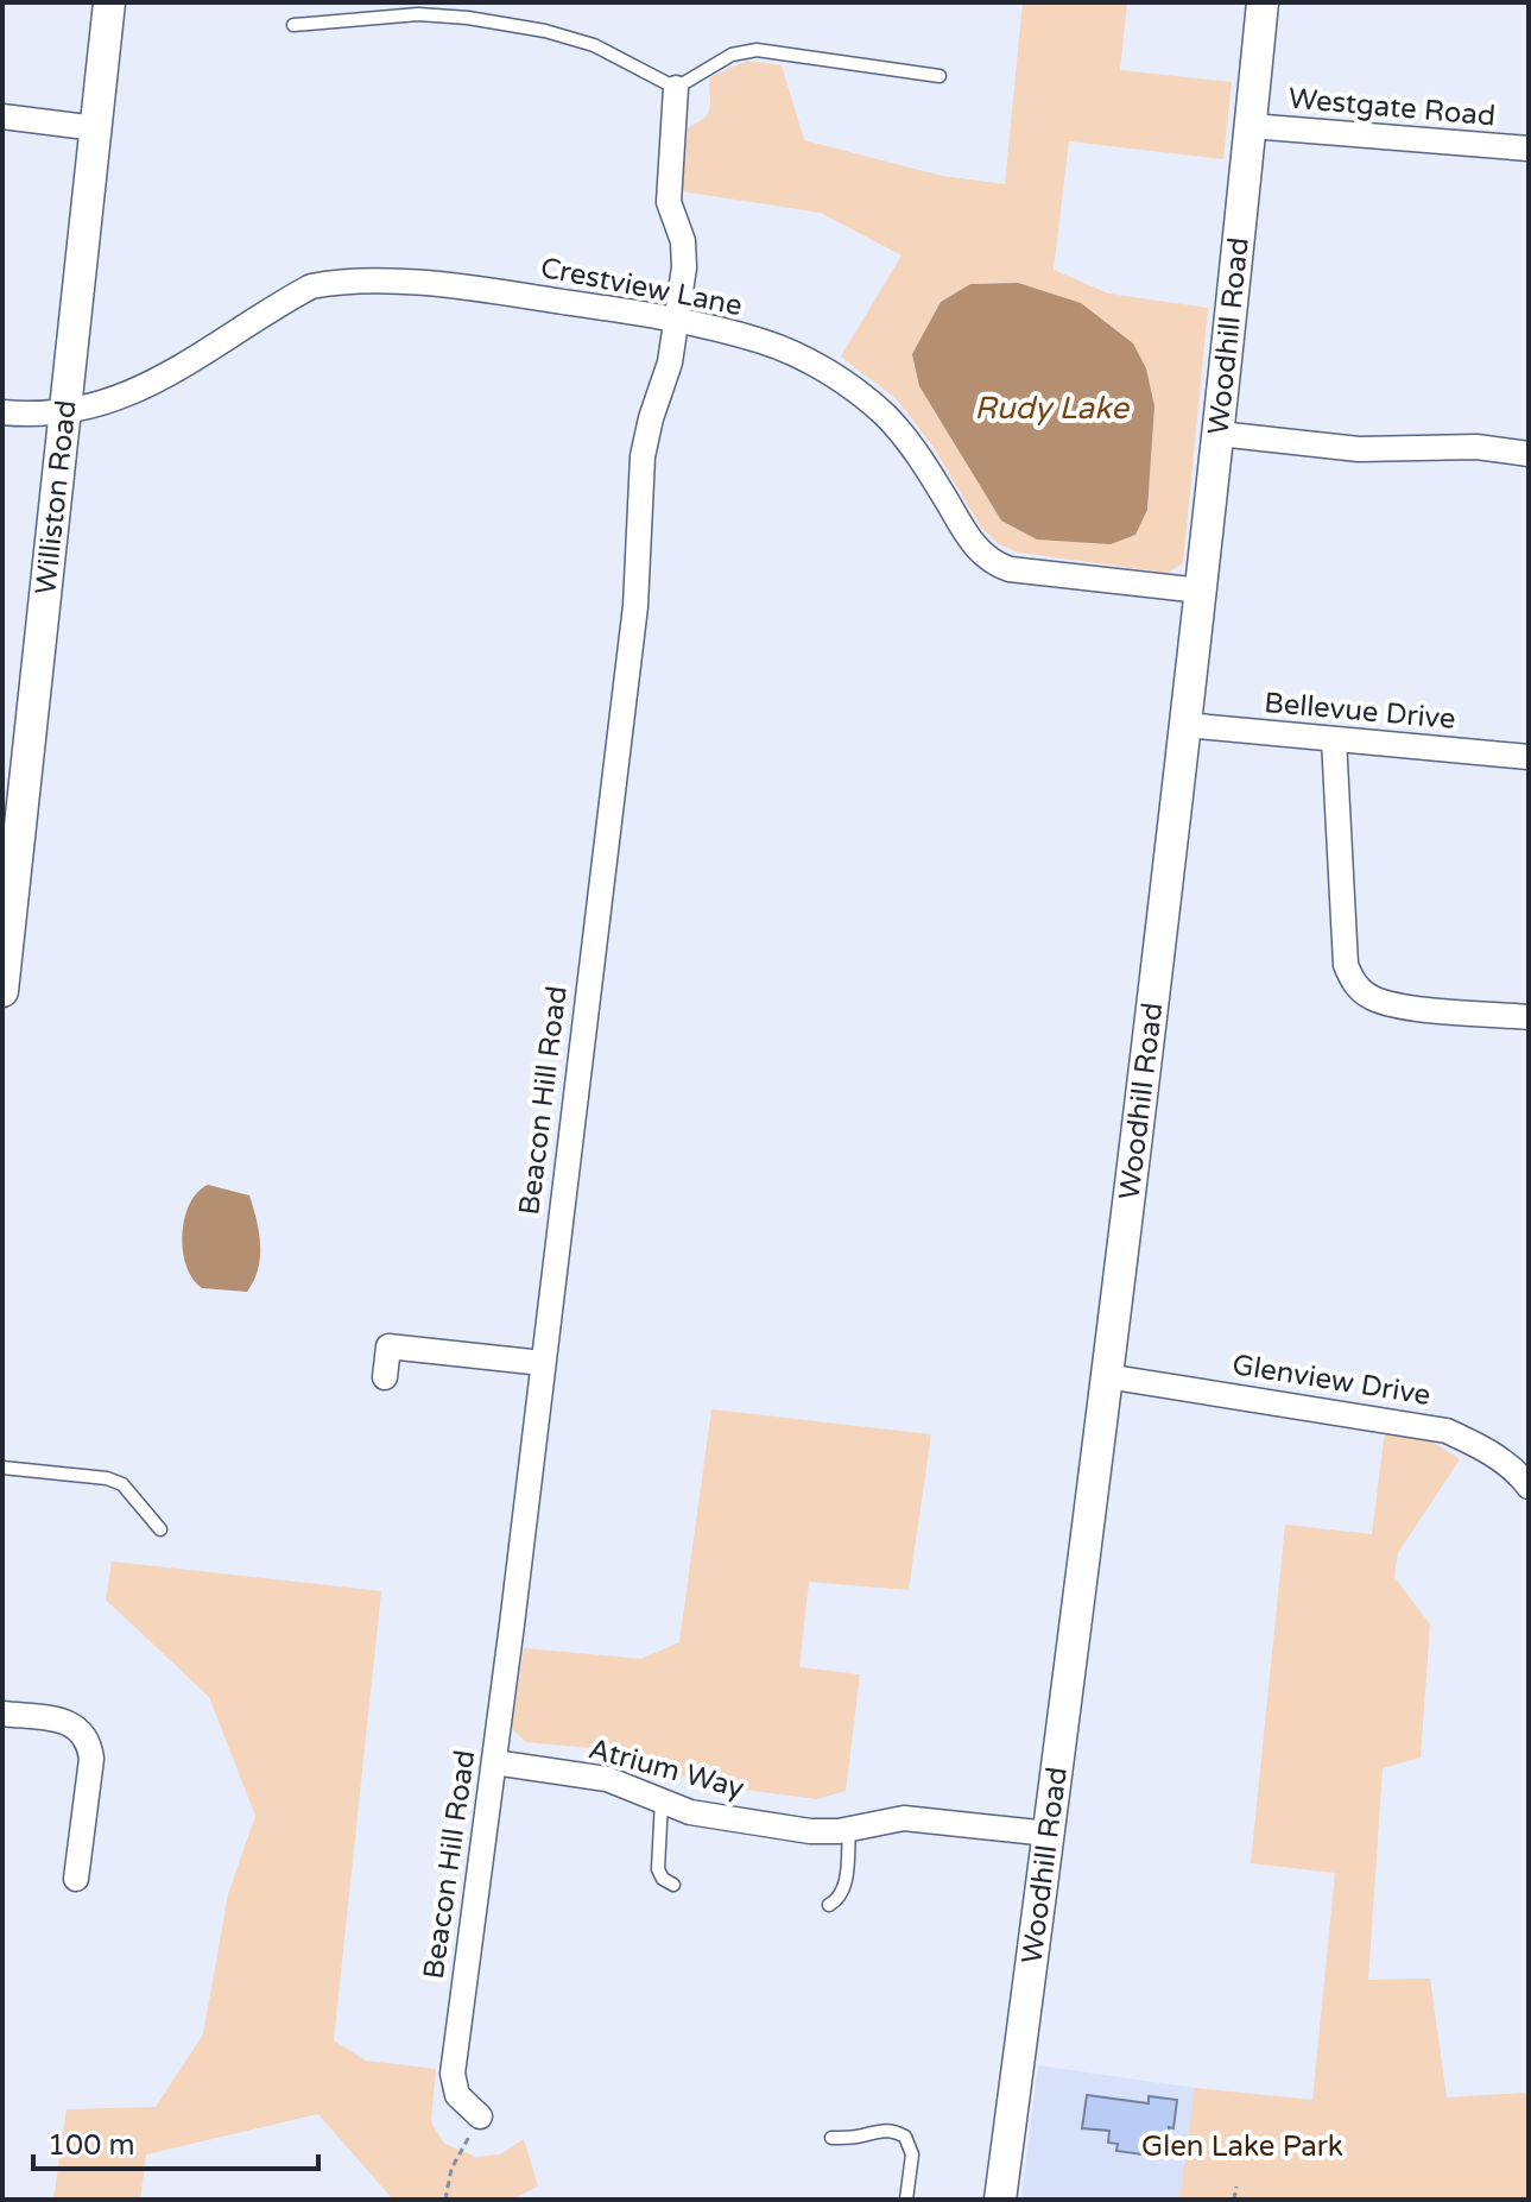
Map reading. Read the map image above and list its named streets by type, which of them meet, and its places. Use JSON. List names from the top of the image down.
{
  "streets": {
    "street": [
      "Westgate Road",
      "Crestview Lane",
      "Woodhill Road",
      "Williston Road",
      "Bellevue Drive",
      "Beacon Hill Road",
      "Glenview Drive",
      "Atrium Way"
    ]
  },
  "crossings": [
    ["Westgate Road", "Woodhill Road"],
    ["Crestview Lane", "Woodhill Road"],
    ["Crestview Lane", "Williston Road"],
    ["Crestview Lane", "Beacon Hill Road"],
    ["Woodhill Road", "Bellevue Drive"],
    ["Woodhill Road", "Glenview Drive"],
    ["Woodhill Road", "Atrium Way"],
    ["Beacon Hill Road", "Atrium Way"]
  ],
  "water": ["Rudy Lake"],
  "parks": ["Glen Lake Park"],
  "scale_bar": "100 m"
}
